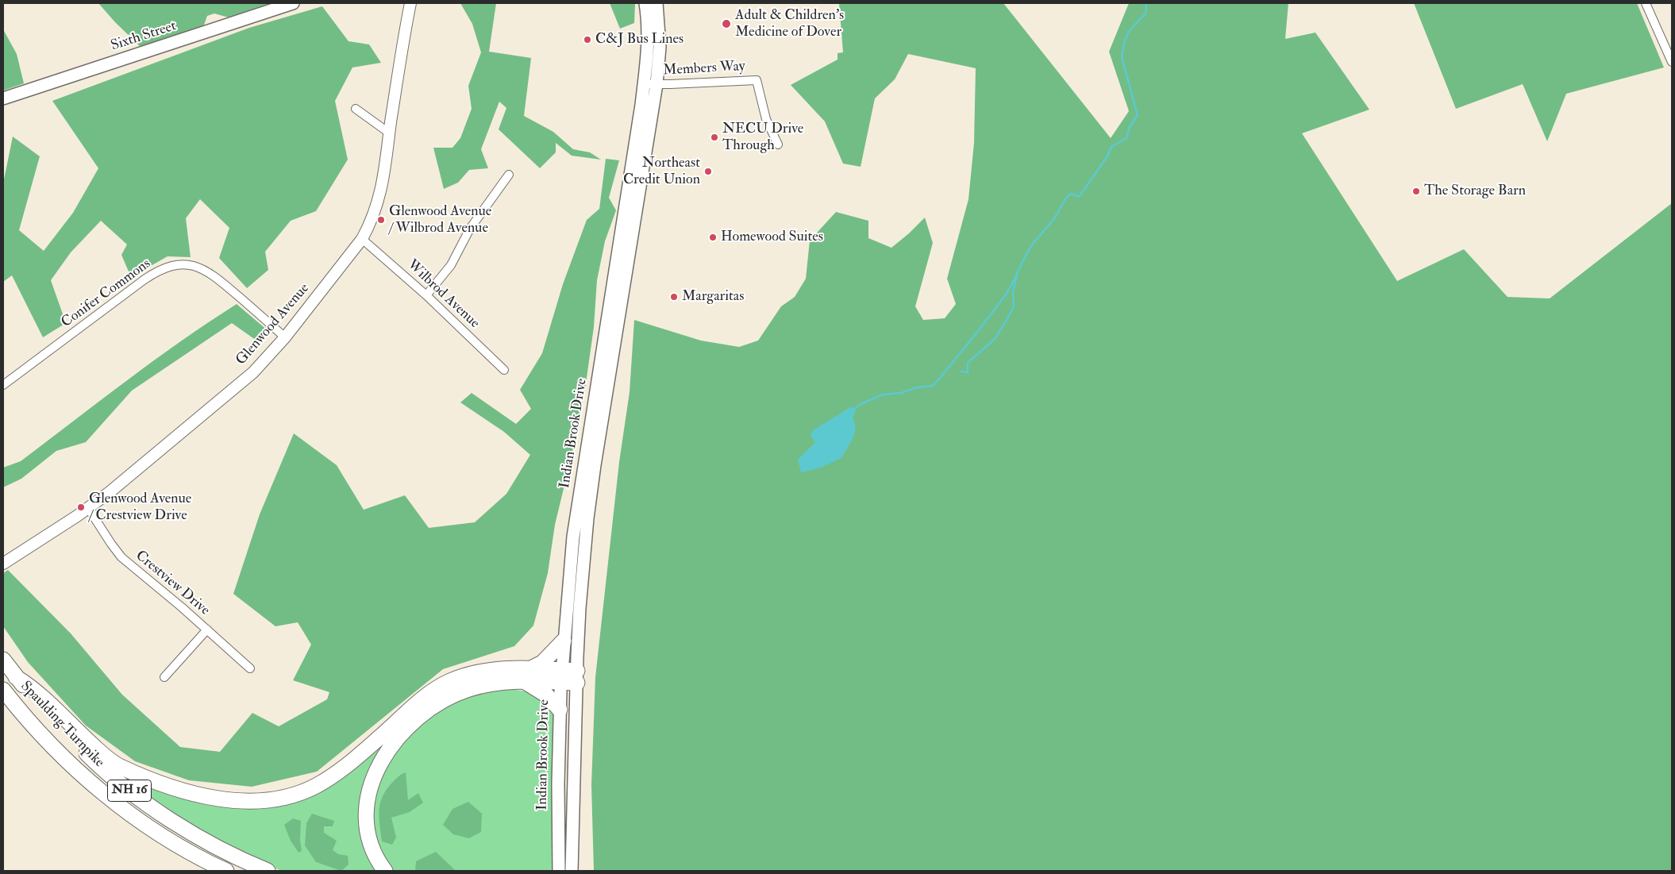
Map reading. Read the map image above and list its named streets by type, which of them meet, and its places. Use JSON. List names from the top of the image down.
{
  "streets": {
    "highway": ["Spaulding Turnpike", "NH 16"],
    "main road": ["Sixth Street", "Indian Brook Drive"],
    "street": [
      "Members Way",
      "Conifer Commons",
      "Wilbrod Avenue",
      "Glenwood Avenue",
      "Crestview Drive"
    ]
  },
  "crossings": [
    ["Members Way", "Indian Brook Drive"],
    ["Conifer Commons", "Glenwood Avenue"],
    ["Wilbrod Avenue", "Glenwood Avenue"],
    ["Glenwood Avenue", "Crestview Drive"]
  ],
  "places": [
    "Adult & Children's Medicine of Dover",
    "C&J Bus Lines",
    "NECU Drive Through",
    "Northeast Credit Union",
    "The Storage Barn",
    "Glenwood Avenue / Wilbrod Avenue",
    "Homewood Suites",
    "Margaritas",
    "Glenwood Avenue / Crestview Drive"
  ]
}
